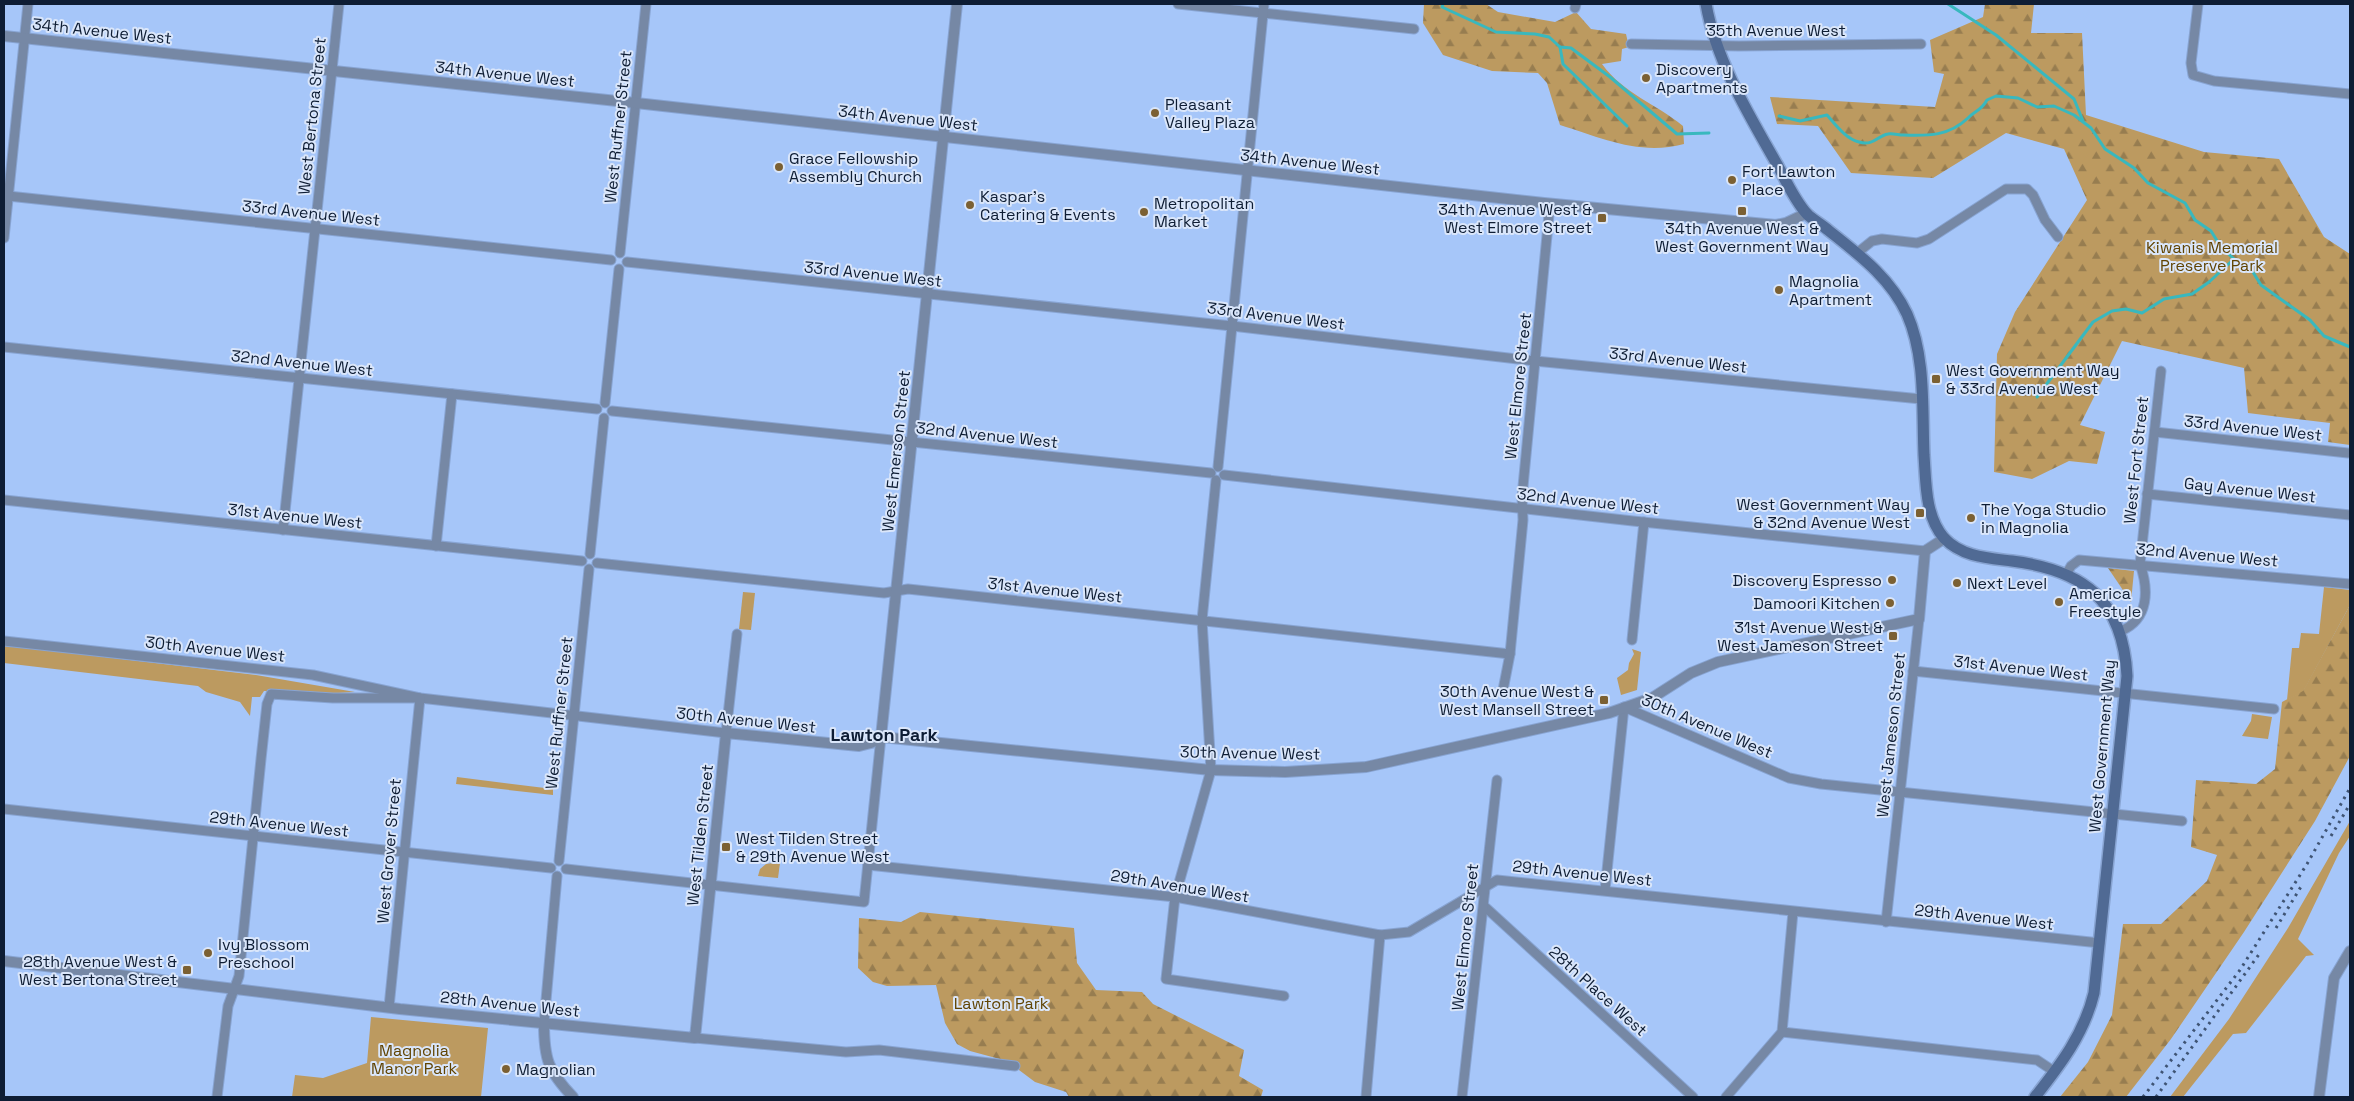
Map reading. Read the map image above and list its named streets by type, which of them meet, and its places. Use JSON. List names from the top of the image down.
{
  "streets": {
    "main road": ["West Government Way"],
    "street": [
      "35th Avenue West",
      "34th Avenue West",
      "West Bertona Street",
      "West Ruffner Street",
      "33rd Avenue West",
      "32nd Avenue West",
      "West Elmore Street",
      "West Emerson Street",
      "West Fort Street",
      "Gay Avenue West",
      "31st Avenue West",
      "30th Avenue West",
      "West Jameson Street",
      "29th Avenue West",
      "West Tilden Street",
      "West Grover Street",
      "28th Place West",
      "28th Avenue West"
    ]
  },
  "crossings": [
    ["35th Avenue West", "West Government Way"],
    ["34th Avenue West", "West Bertona Street"],
    ["34th Avenue West", "West Ruffner Street"],
    ["34th Avenue West", "West Elmore Street"],
    ["34th Avenue West", "West Emerson Street"],
    ["34th Avenue West", "West Government Way"],
    ["West Bertona Street", "33rd Avenue West"],
    ["West Bertona Street", "32nd Avenue West"],
    ["West Bertona Street", "31st Avenue West"],
    ["West Ruffner Street", "33rd Avenue West"],
    ["West Ruffner Street", "31st Avenue West"],
    ["West Ruffner Street", "30th Avenue West"],
    ["West Ruffner Street", "29th Avenue West"],
    ["33rd Avenue West", "West Elmore Street"],
    ["33rd Avenue West", "West Emerson Street"],
    ["33rd Avenue West", "West Fort Street"],
    ["33rd Avenue West", "West Government Way"],
    ["32nd Avenue West", "West Elmore Street"],
    ["32nd Avenue West", "West Emerson Street"],
    ["32nd Avenue West", "West Fort Street"],
    ["32nd Avenue West", "West Jameson Street"],
    ["32nd Avenue West", "West Government Way"],
    ["West Elmore Street", "31st Avenue West"],
    ["West Elmore Street", "29th Avenue West"],
    ["West Elmore Street", "28th Place West"],
    ["West Emerson Street", "31st Avenue West"],
    ["West Emerson Street", "30th Avenue West"],
    ["West Emerson Street", "29th Avenue West"],
    ["West Emerson Street", "West Tilden Street"],
    ["West Fort Street", "Gay Avenue West"],
    ["West Fort Street", "West Government Way"],
    ["31st Avenue West", "West Jameson Street"],
    ["31st Avenue West", "West Government Way"],
    ["30th Avenue West", "West Jameson Street"],
    ["30th Avenue West", "West Government Way"],
    ["30th Avenue West", "29th Avenue West"],
    ["30th Avenue West", "West Tilden Street"],
    ["30th Avenue West", "West Grover Street"],
    ["West Jameson Street", "29th Avenue West"],
    ["West Government Way", "29th Avenue West"],
    ["29th Avenue West", "West Grover Street"],
    ["West Tilden Street", "28th Avenue West"],
    ["West Grover Street", "28th Avenue West"]
  ],
  "districts": ["Lawton Park"],
  "parks": ["Kiwanis Memorial Preserve Park", "Lawton Park", "Magnolia Manor Park"],
  "places": {
    "other": [
      "Discovery Apartments",
      "Pleasant Valley Plaza",
      "Grace Fellowship Assembly Church",
      "Fort Lawton Place",
      "Kaspar's Catering & Events",
      "Metropolitan Market",
      "Magnolia Apartment",
      "The Yoga Studio in Magnolia",
      "Discovery Espresso",
      "Next Level",
      "America Freestyle",
      "Damoori Kitchen",
      "Ivy Blossom Preschool",
      "Magnolian"
    ],
    "transit": [
      "34th Avenue West & West Government Way",
      "34th Avenue West & West Elmore Street",
      "West Government Way & 33rd Avenue West",
      "West Government Way & 32nd Avenue West",
      "31st Avenue West & West Jameson Street",
      "30th Avenue West & West Mansell Street",
      "West Tilden Street & 29th Avenue West",
      "28th Avenue West & West Bertona Street"
    ]
  }
}
